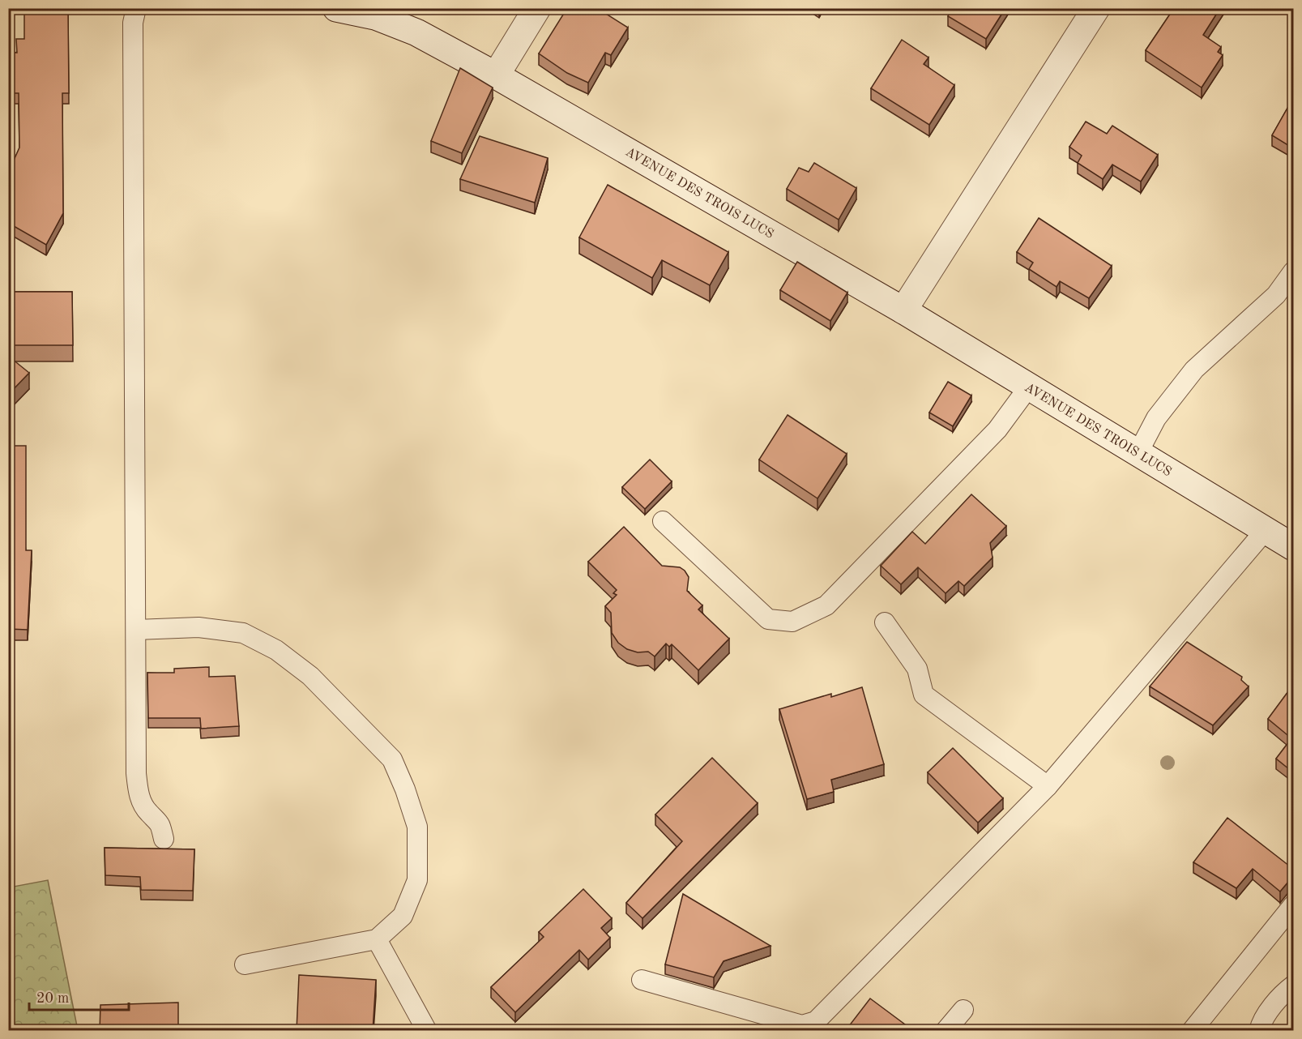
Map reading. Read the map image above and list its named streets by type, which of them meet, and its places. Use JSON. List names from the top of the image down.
{
  "streets": {
    "main road": ["AVENUE DES TROIS LUCS"]
  },
  "scale_bar": "20 m"
}
